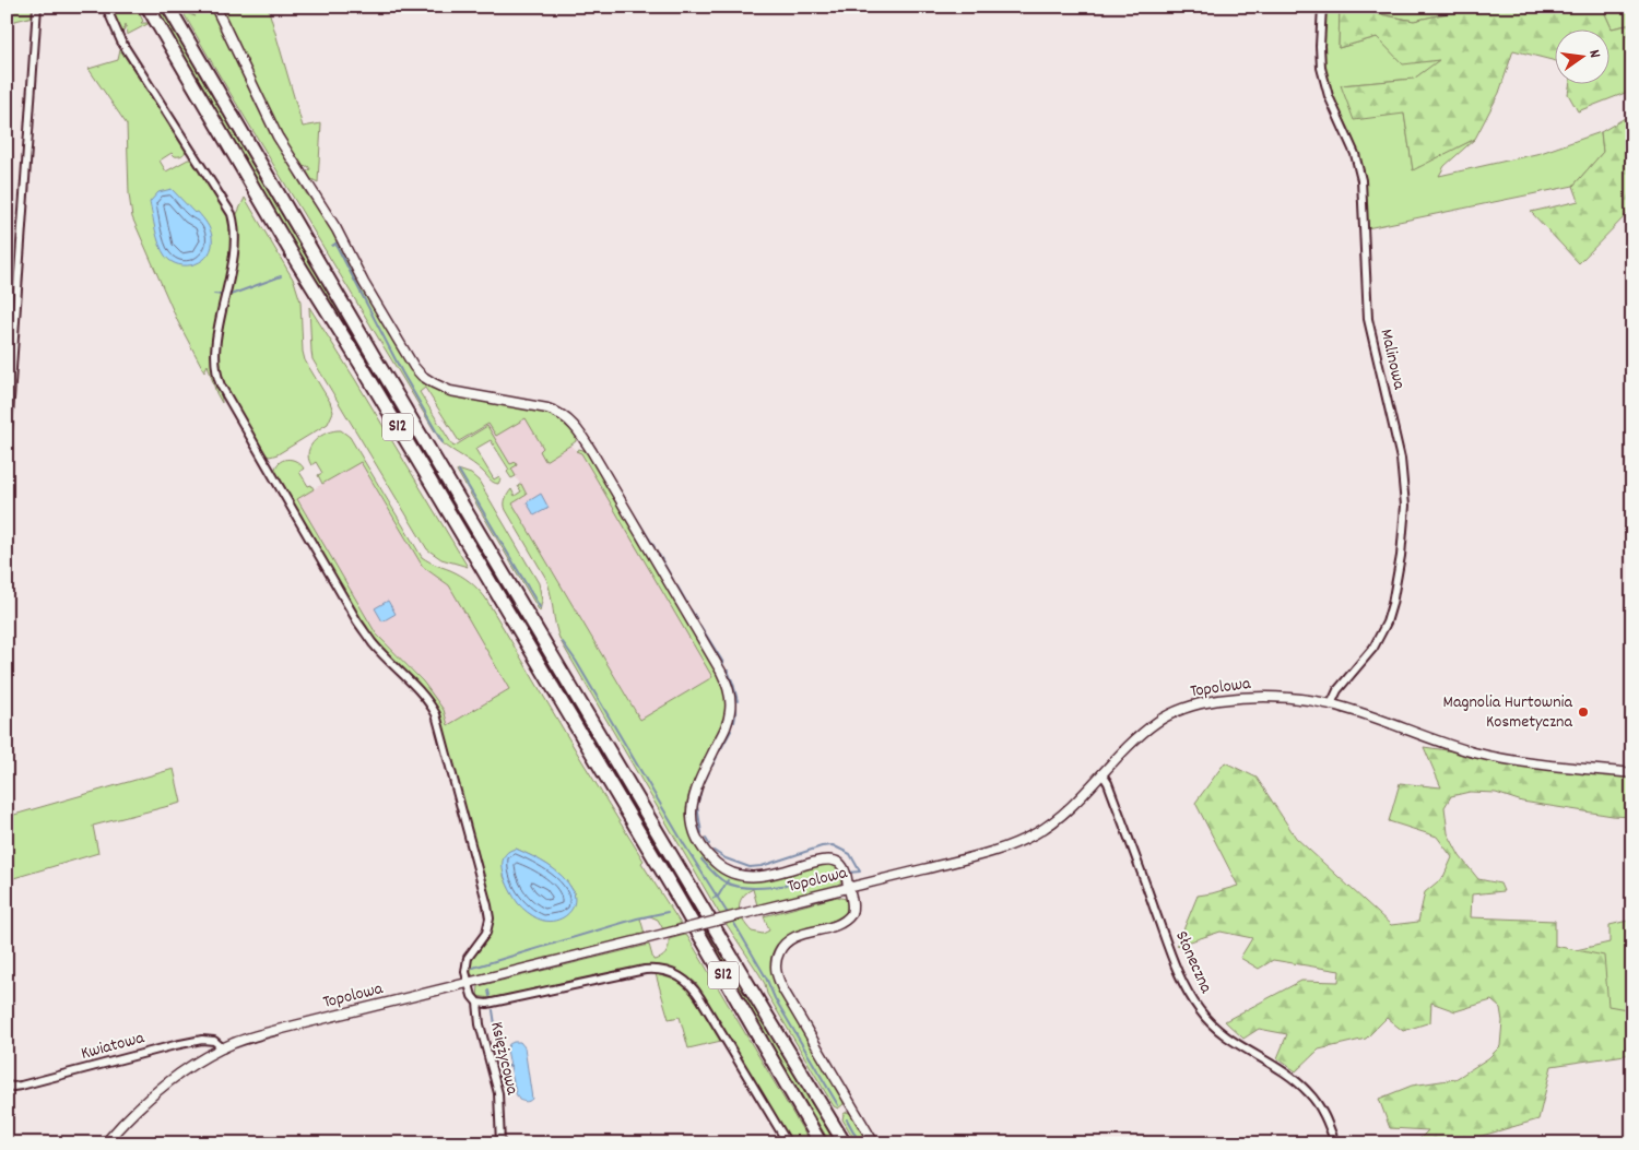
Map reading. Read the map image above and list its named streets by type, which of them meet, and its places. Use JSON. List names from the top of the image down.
{
  "streets": {
    "highway": ["S12"],
    "street": [
      "Malinowa",
      "Topolowa",
      "Słoneczna",
      "Kwiatowa",
      "Księżycowa"
    ]
  },
  "crossings": [
    ["Malinowa", "Topolowa"],
    ["Topolowa", "Słoneczna"],
    ["Topolowa", "Kwiatowa"],
    ["Topolowa", "Księżycowa"]
  ],
  "places": ["Magnolia Hurtownia Kosmetyczna"],
  "north": "right"
}
